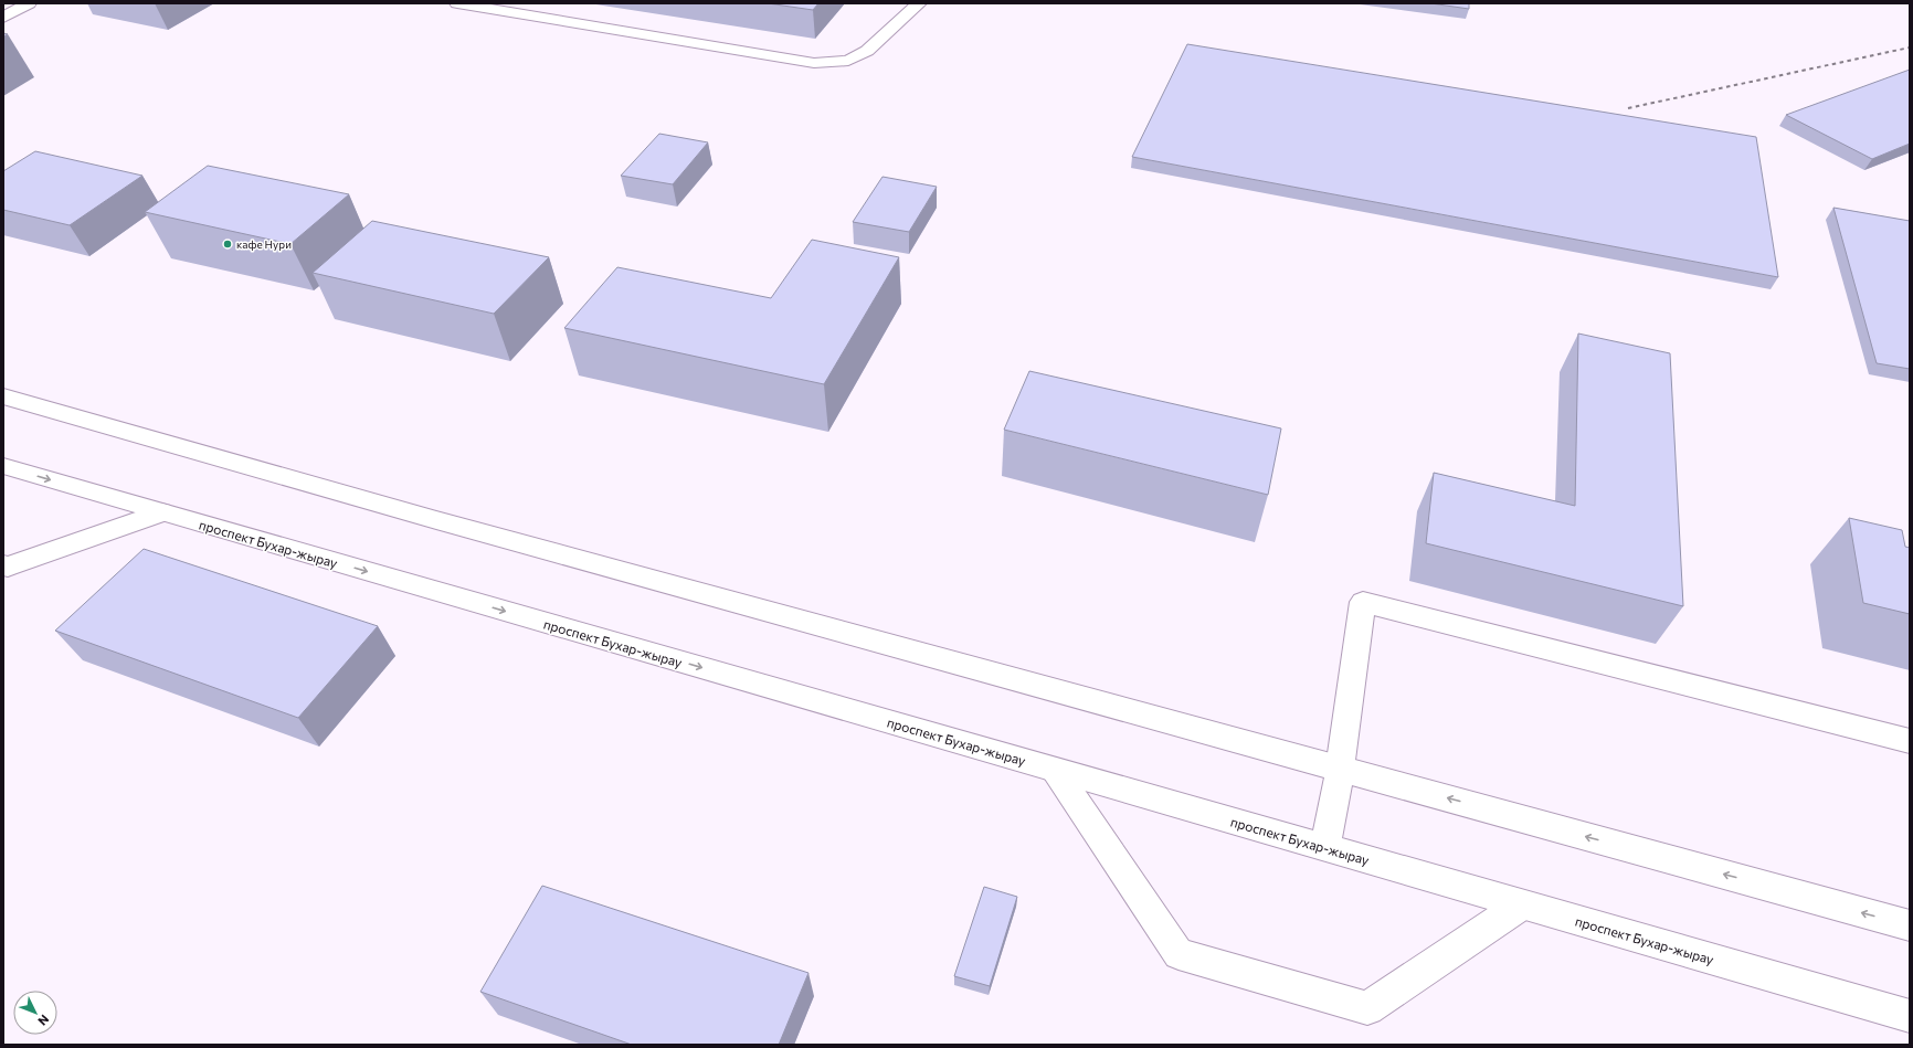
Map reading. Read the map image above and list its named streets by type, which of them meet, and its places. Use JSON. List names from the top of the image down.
{
  "streets": {
    "main road": ["проспект Бухар-жырау"]
  },
  "places": ["кафе Нури"],
  "north": "bottom right"
}
